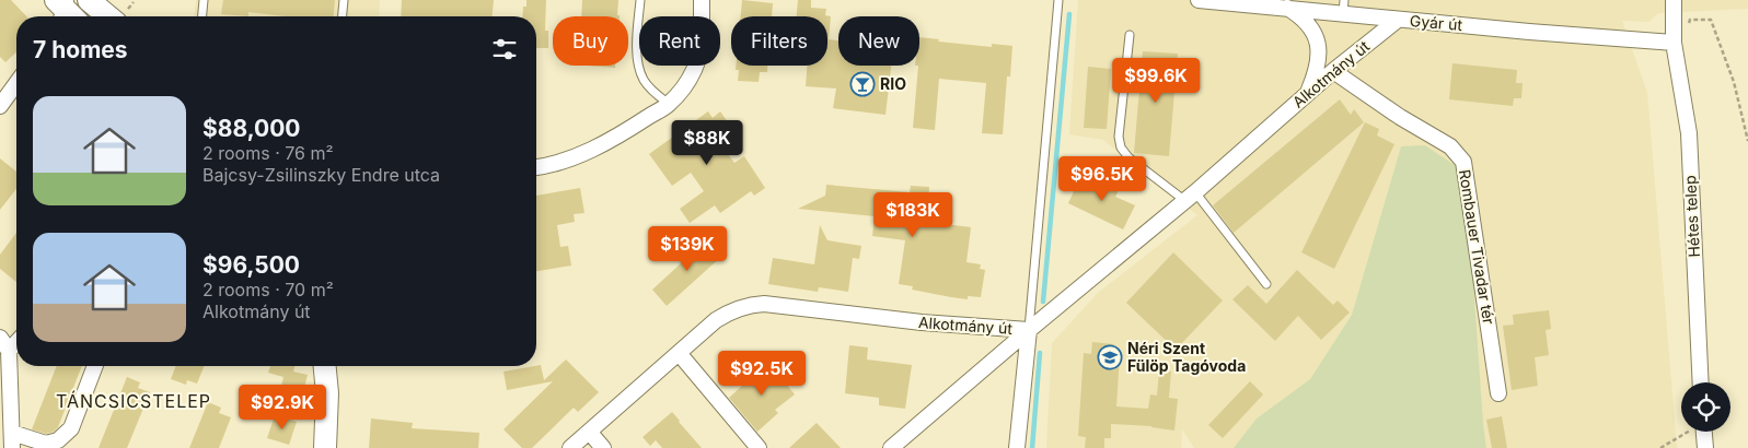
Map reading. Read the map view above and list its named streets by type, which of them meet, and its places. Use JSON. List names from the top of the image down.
{
  "streets": {
    "street": [
      "Gyár út",
      "Alkotmány út",
      "Hétes telep",
      "Rombauer Tivadar tér"
    ]
  },
  "crossings": [
    ["Gyár út", "Alkotmány út"],
    ["Gyár út", "Hétes telep"],
    ["Alkotmány út", "Rombauer Tivadar tér"]
  ],
  "districts": ["TÁNCSICSTELEP"],
  "places": {
    "bar": ["RIO"],
    "school or university": ["Néri Szent Fülöp Tagóvoda"]
  },
  "page": {
    "chip": [
      "Buy",
      "Rent",
      "Filters",
      "New"
    ],
    "heading": "7 homes",
    "price": [
      "$99.6K",
      "$88K",
      "$96.5K",
      "$183K",
      "$139K",
      "$92.5K",
      "$92.9K"
    ],
    "list": [
      {
        "name": "$88,000",
        "note": "2 rooms · 76 m² · Bajcsy-Zsilinszky Endre utca"
      },
      {
        "name": "$96,500",
        "note": "2 rooms · 70 m² · Alkotmány út"
      }
    ]
  }
}
